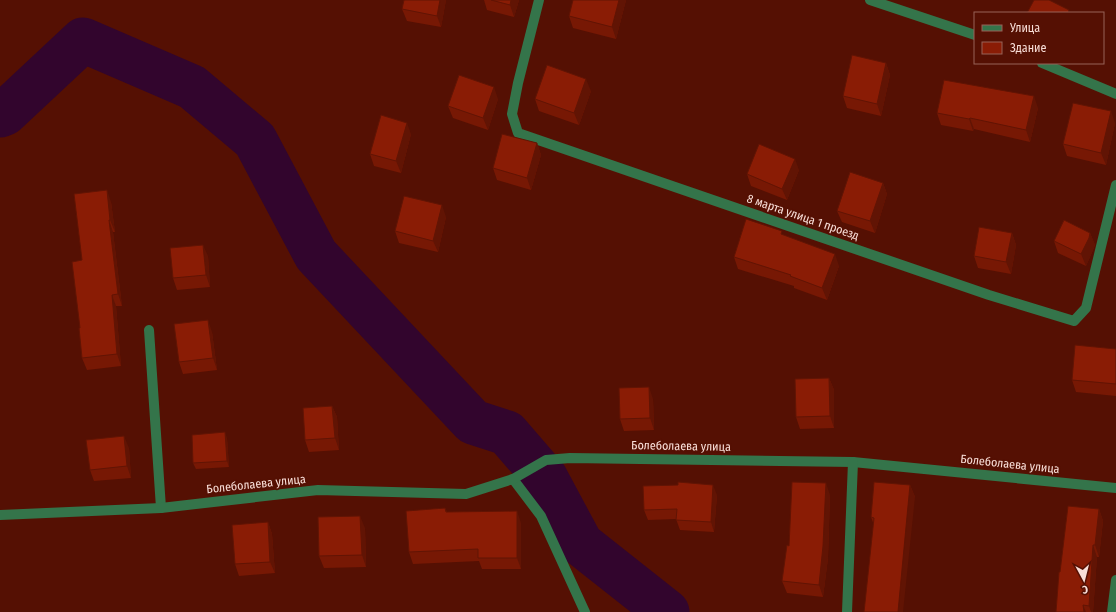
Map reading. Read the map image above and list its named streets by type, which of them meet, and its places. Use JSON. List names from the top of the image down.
{
  "streets": {
    "street": ["8 марта улица 1 проезд", "Болеболаева улица"]
  },
  "legend": ["Улица", "Здание"],
  "north": "bottom"
}
